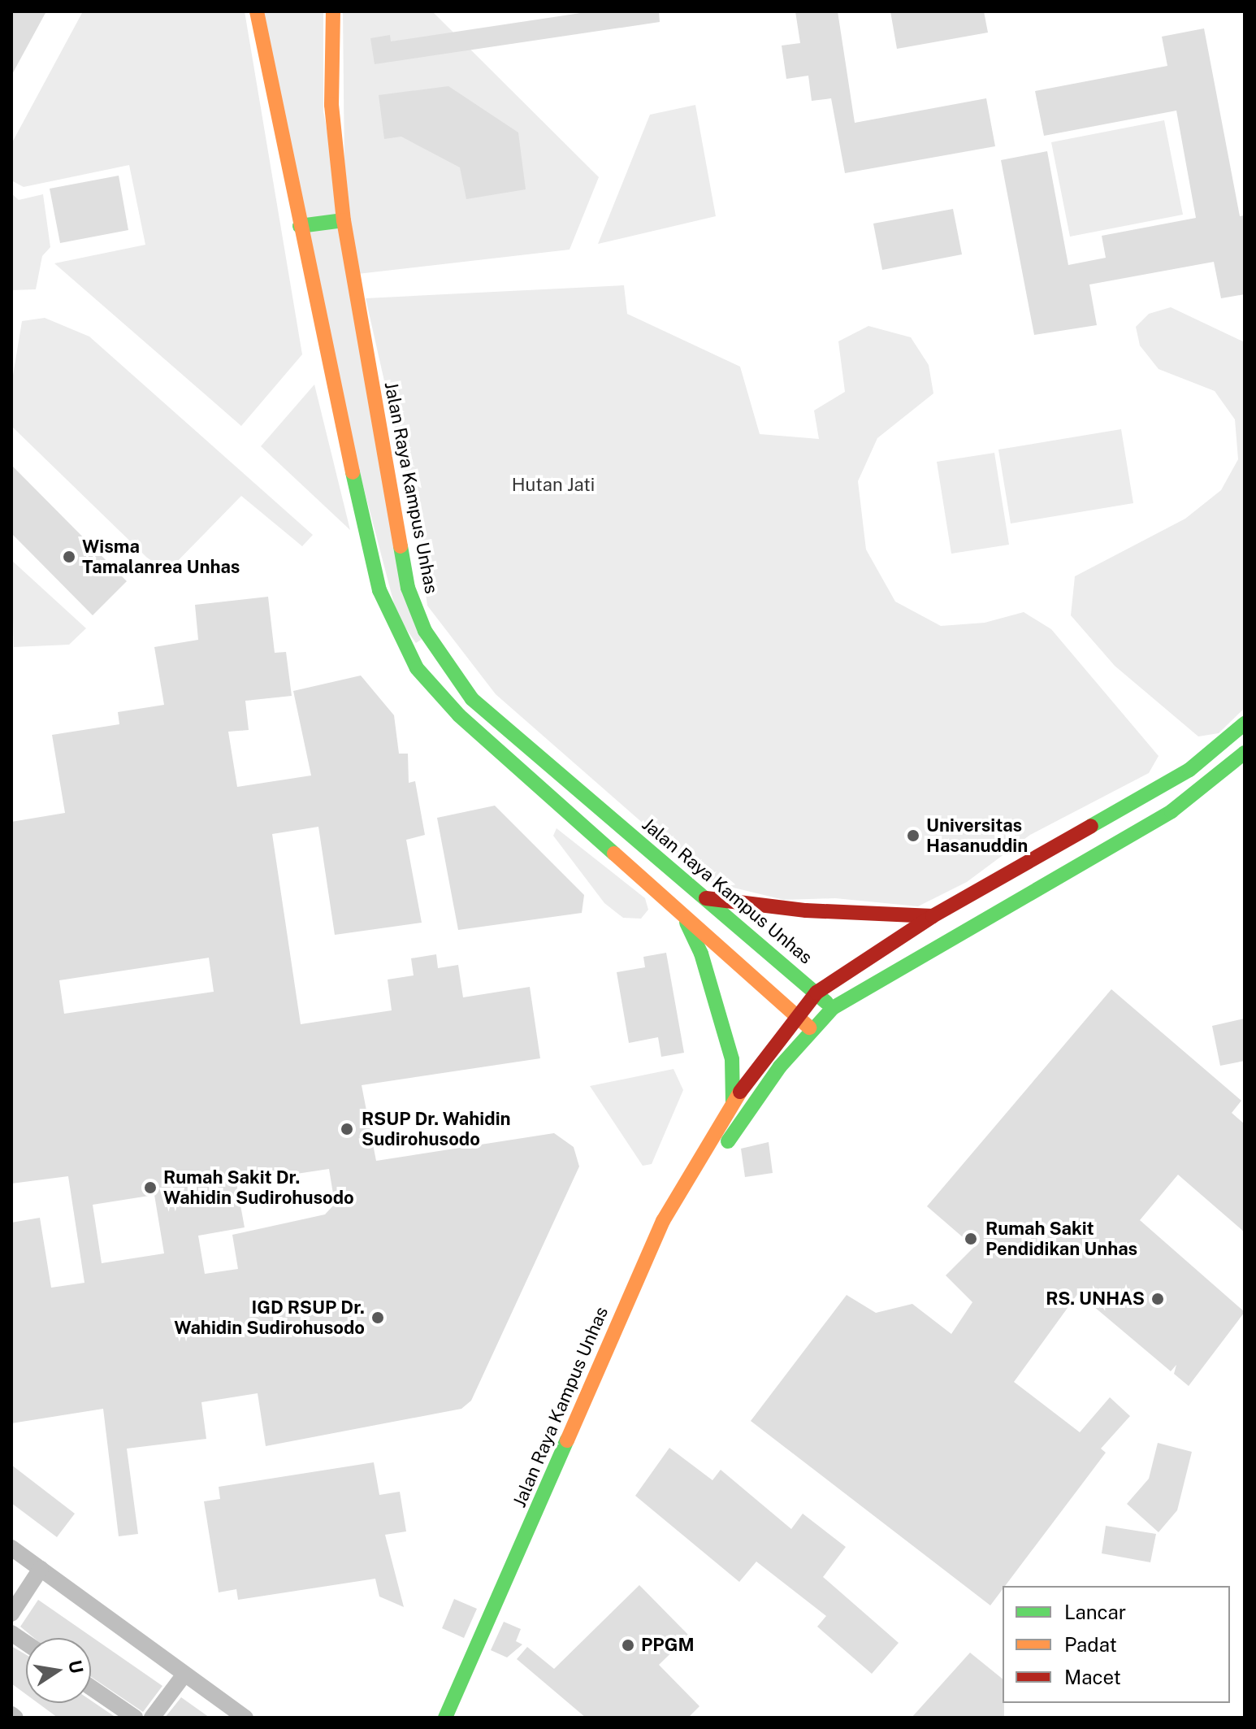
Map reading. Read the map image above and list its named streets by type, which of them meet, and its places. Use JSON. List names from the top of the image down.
{
  "streets": {
    "street": ["Jalan Raya Kampus Unhas"]
  },
  "parks": ["Hutan Jati"],
  "places": [
    "Wisma Tamalanrea Unhas",
    "Universitas Hasanuddin",
    "RSUP Dr. Wahidin Sudirohusodo",
    "Rumah Sakit Dr. Wahidin Sudirohusodo",
    "Rumah Sakit Pendidikan Unhas",
    "RS. UNHAS",
    "IGD RSUP Dr. Wahidin Sudirohusodo",
    "PPGM"
  ],
  "legend": ["Lancar", "Padat", "Macet"],
  "north": "right"
}
